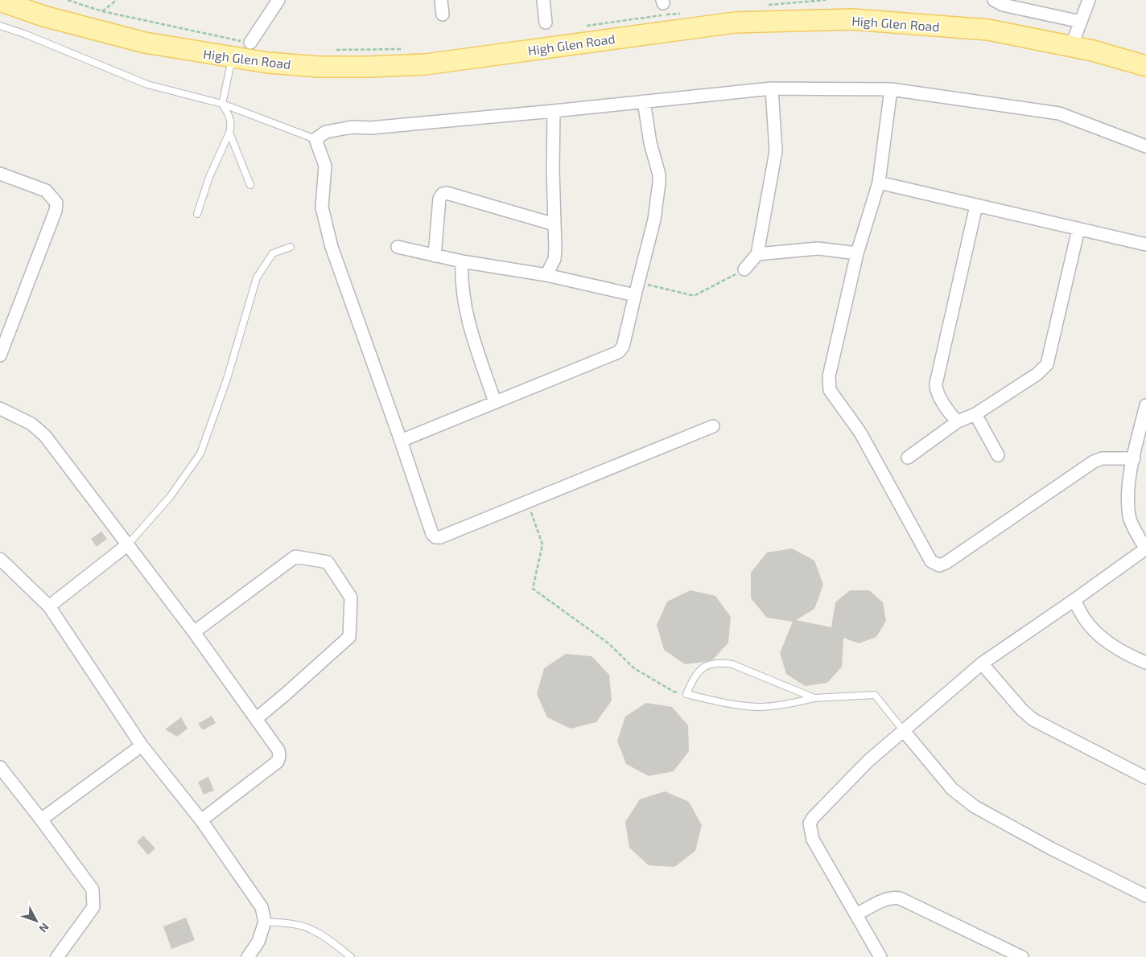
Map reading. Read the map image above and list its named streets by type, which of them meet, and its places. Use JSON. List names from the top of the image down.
{
  "streets": {
    "main road": ["High Glen Road"]
  },
  "north": "bottom right"
}
